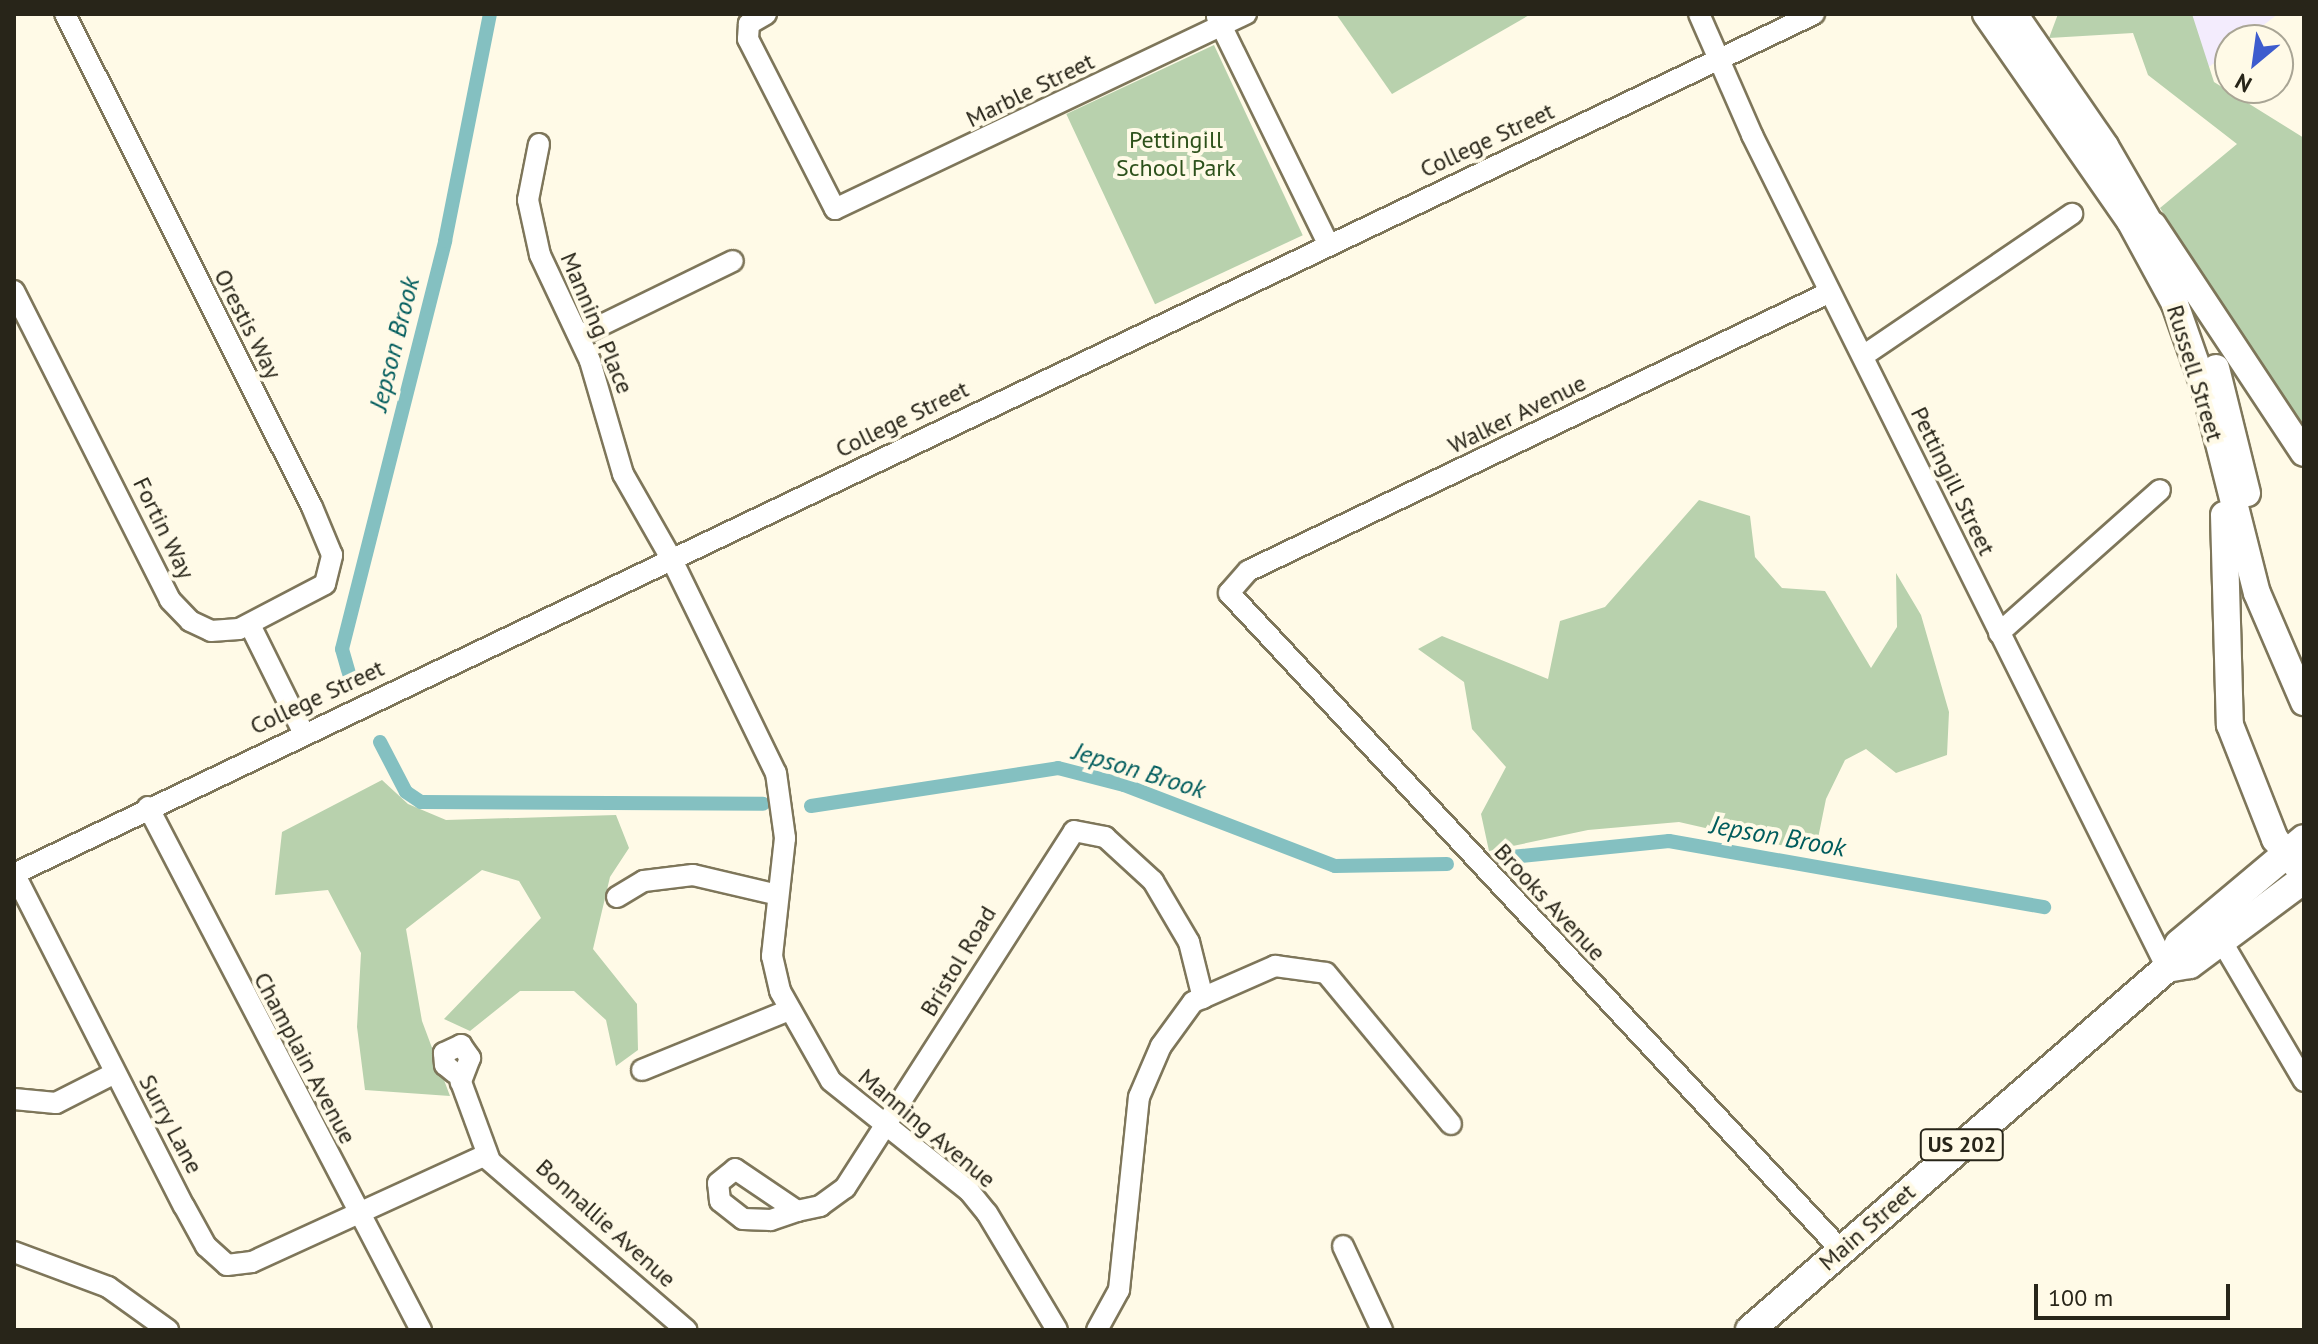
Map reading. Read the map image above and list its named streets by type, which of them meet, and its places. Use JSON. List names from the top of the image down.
{
  "streets": {
    "highway": ["US 202", "Main Street"],
    "main road": ["Russell Street"],
    "street": [
      "Marble Street",
      "College Street",
      "Manning Place",
      "Orestis Way",
      "Walker Avenue",
      "Pettingill Street",
      "Fortin Way",
      "Brooks Avenue",
      "Bristol Road",
      "Champlain Avenue",
      "Surry Lane",
      "Manning Avenue",
      "Bonnallie Avenue"
    ]
  },
  "crossings": [
    ["College Street", "Manning Place"],
    ["College Street", "Pettingill Street"],
    ["College Street", "Champlain Avenue"],
    ["College Street", "Surry Lane"],
    ["College Street", "Manning Avenue"],
    ["Manning Place", "Manning Avenue"],
    ["Orestis Way", "Fortin Way"],
    ["Walker Avenue", "Pettingill Street"],
    ["Walker Avenue", "Brooks Avenue"],
    ["Pettingill Street", "Main Street"],
    ["Brooks Avenue", "Main Street"],
    ["Bristol Road", "Manning Avenue"],
    ["Champlain Avenue", "Surry Lane"],
    ["Surry Lane", "Bonnallie Avenue"]
  ],
  "water": ["Jepson Brook"],
  "parks": ["Pettingill School Park"],
  "scale_bar": "100 m",
  "north": "bottom left"
}
